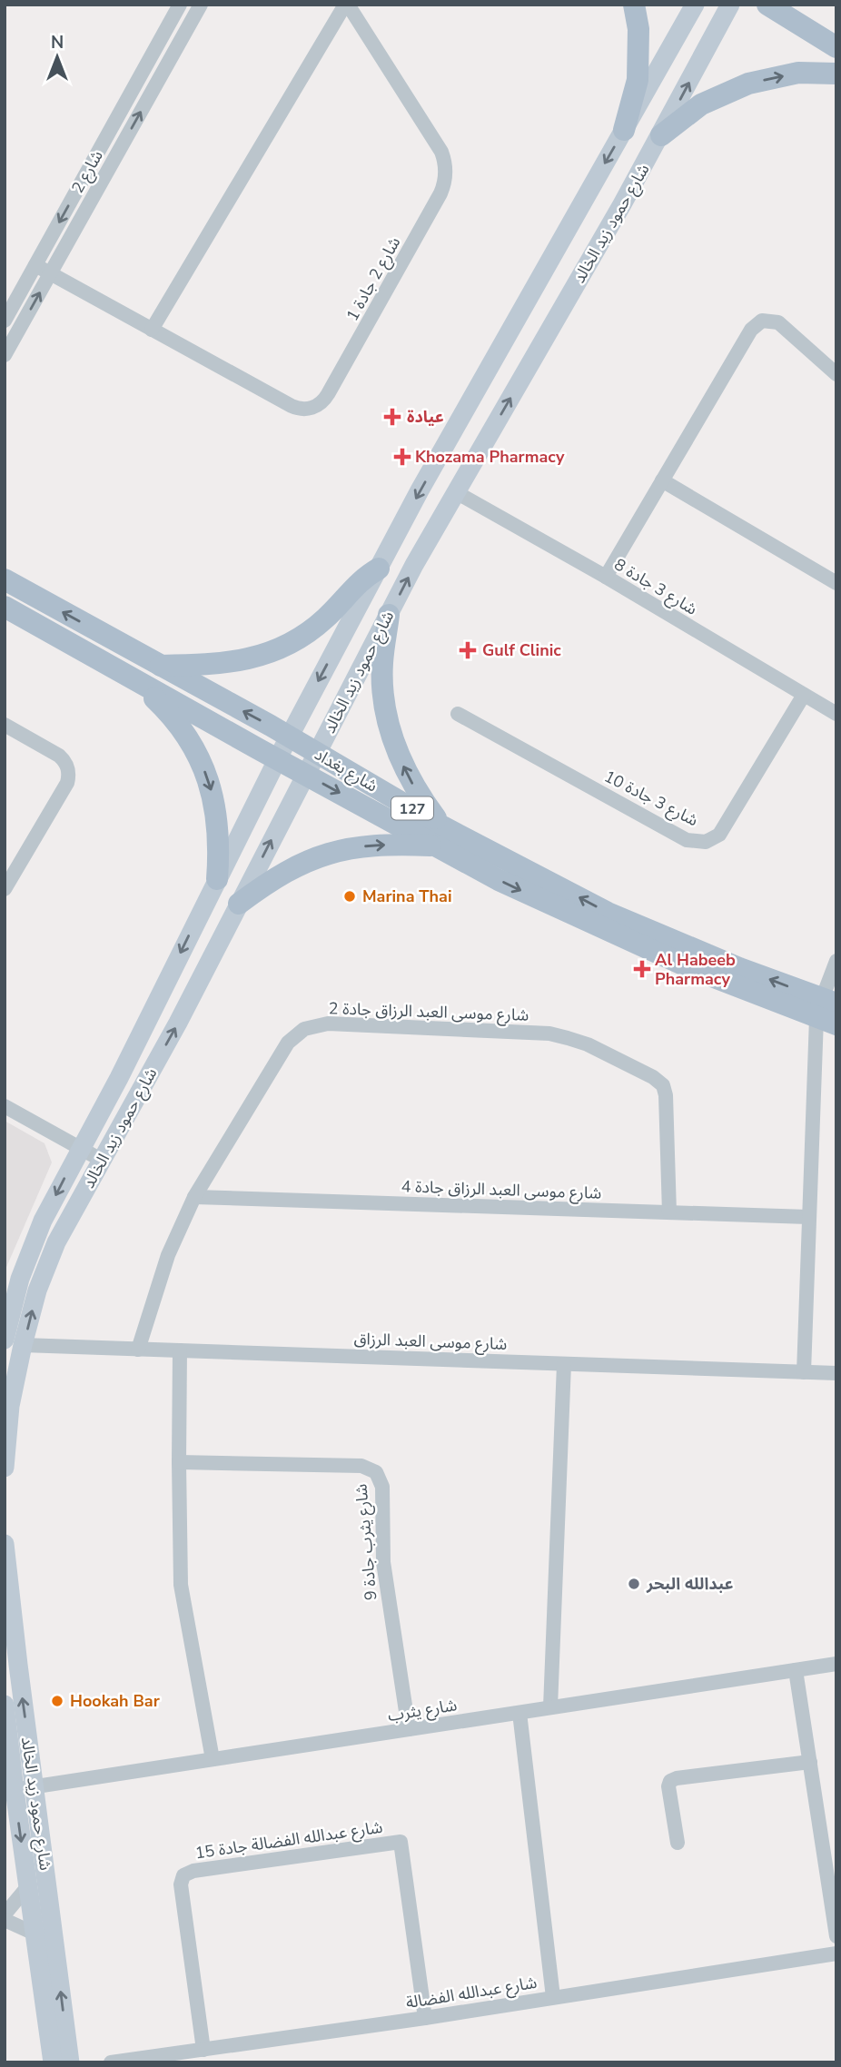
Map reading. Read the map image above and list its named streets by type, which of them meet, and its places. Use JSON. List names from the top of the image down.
{
  "streets": {
    "main road": ["شارع حمود زيد الخالد", "شارع بغداد", "127"],
    "street": [
      "شارع 2",
      "شارع 2 جادة 1",
      "شارع 3 جادة 8",
      "شارع 3 جادة 10",
      "شارع موسى العبد الرزاق جادة 2",
      "شارع موسى العبد الرزاق جادة 4",
      "شارع موسى العبد الرزاق",
      "شارع يثرب جادة 9",
      "شارع يثرب",
      "شارع عبدالله الفضالة جادة 15",
      "شارع عبدالله الفضالة"
    ]
  },
  "crossings": [
    ["شارع 2", "شارع 2 جادة 1"],
    ["شارع حمود زيد الخالد", "شارع 3 جادة 8"],
    ["شارع حمود زيد الخالد", "شارع بغداد"],
    ["شارع حمود زيد الخالد", "شارع موسى العبد الرزاق"],
    ["شارع حمود زيد الخالد", "شارع يثرب"],
    ["شارع 3 جادة 8", "شارع 3 جادة 10"],
    ["شارع موسى العبد الرزاق جادة 2", "شارع موسى العبد الرزاق جادة 4"],
    ["شارع موسى العبد الرزاق جادة 2", "شارع موسى العبد الرزاق"],
    ["شارع يثرب جادة 9", "شارع يثرب"],
    ["شارع عبدالله الفضالة جادة 15", "شارع عبدالله الفضالة"]
  ],
  "places": {
    "health": [
      "عيادة",
      "Khozama Pharmacy",
      "Gulf Clinic",
      "Al Habeeb Pharmacy"
    ],
    "other": ["Marina Thai", "عبدالله البحر", "Hookah Bar"]
  },
  "north": "top"
}
